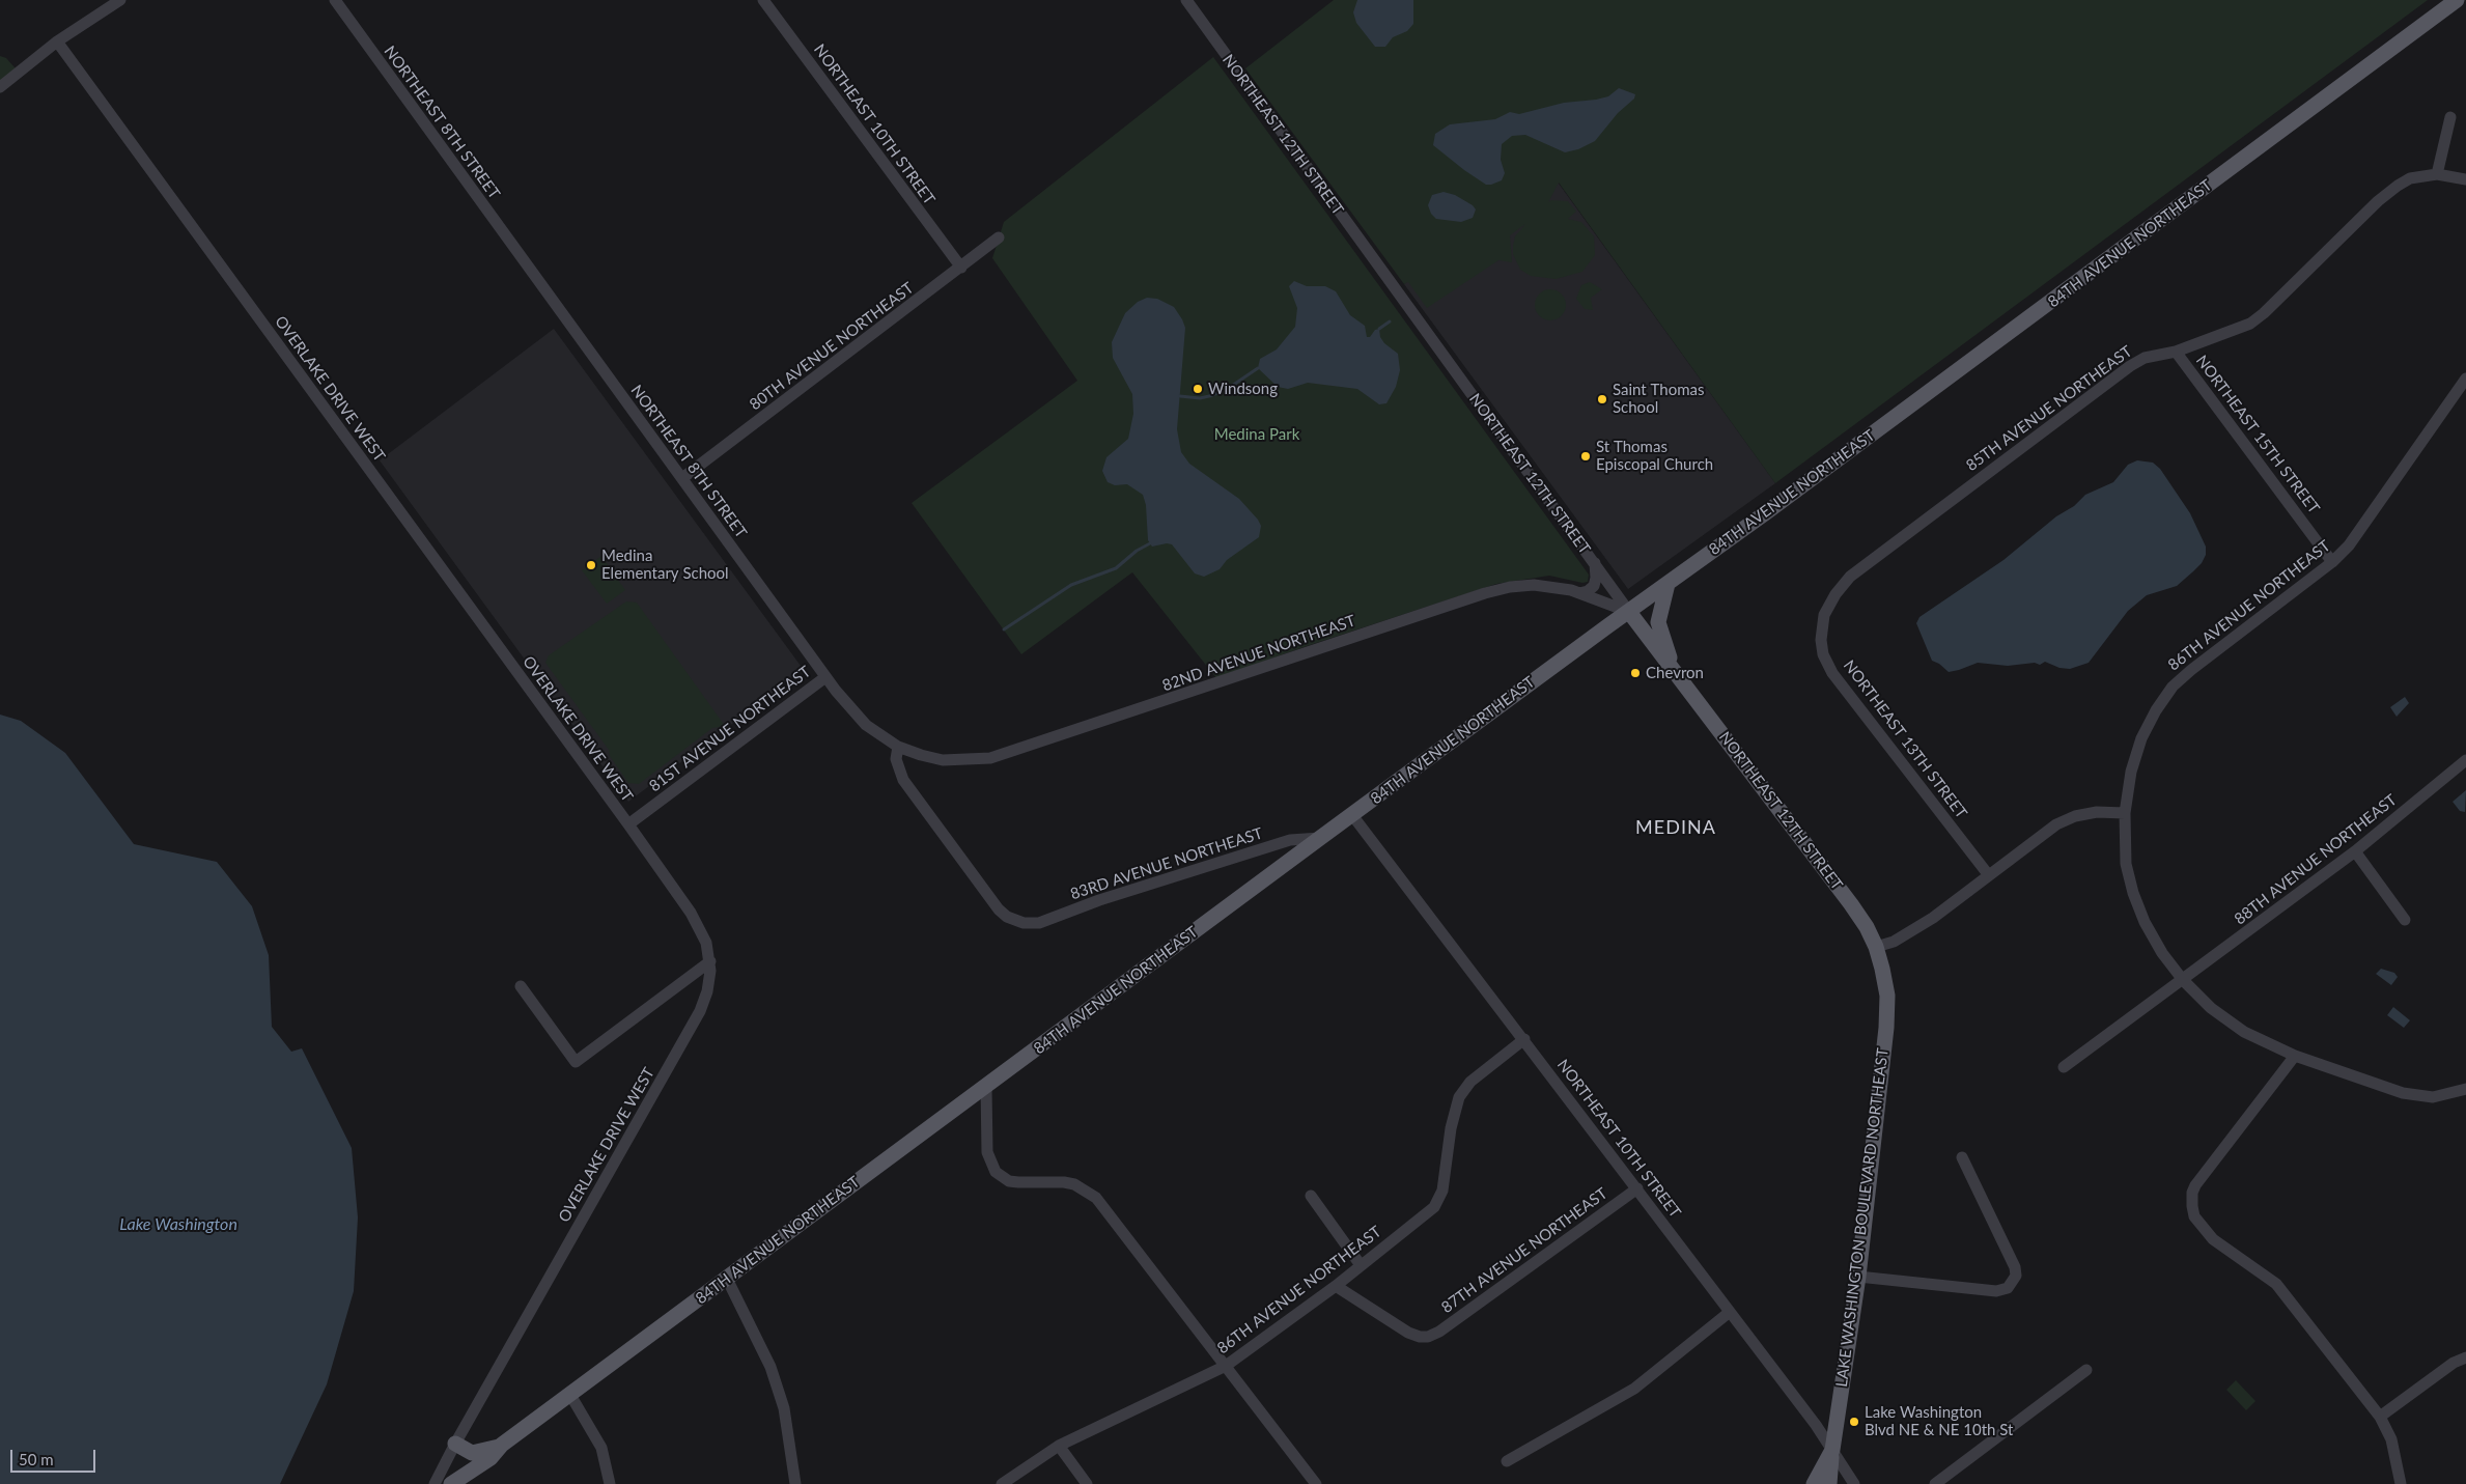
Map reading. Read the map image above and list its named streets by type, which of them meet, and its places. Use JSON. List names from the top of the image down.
{
  "streets": {
    "main road": ["NORTHEAST 12TH STREET", "84TH AVENUE NORTHEAST", "LAKE WASHINGTON BOULEVARD NORTHEAST"],
    "street": [
      "NORTHEAST 8TH STREET",
      "NORTHEAST 10TH STREET",
      "80TH AVENUE NORTHEAST",
      "OVERLAKE DRIVE WEST",
      "85TH AVENUE NORTHEAST",
      "NORTHEAST 15TH STREET",
      "86TH AVENUE NORTHEAST",
      "82ND AVENUE NORTHEAST",
      "81ST AVENUE NORTHEAST",
      "NORTHEAST 13TH STREET",
      "88TH AVENUE NORTHEAST",
      "83RD AVENUE NORTHEAST",
      "87TH AVENUE NORTHEAST"
    ]
  },
  "crossings": [
    ["NORTHEAST 8TH STREET", "80TH AVENUE NORTHEAST"],
    ["NORTHEAST 8TH STREET", "82ND AVENUE NORTHEAST"],
    ["NORTHEAST 8TH STREET", "81ST AVENUE NORTHEAST"],
    ["NORTHEAST 8TH STREET", "83RD AVENUE NORTHEAST"],
    ["NORTHEAST 10TH STREET", "84TH AVENUE NORTHEAST"],
    ["NORTHEAST 10TH STREET", "80TH AVENUE NORTHEAST"],
    ["NORTHEAST 10TH STREET", "86TH AVENUE NORTHEAST"],
    ["NORTHEAST 10TH STREET", "LAKE WASHINGTON BOULEVARD NORTHEAST"],
    ["NORTHEAST 10TH STREET", "87TH AVENUE NORTHEAST"],
    ["NORTHEAST 12TH STREET", "84TH AVENUE NORTHEAST"],
    ["NORTHEAST 12TH STREET", "82ND AVENUE NORTHEAST"],
    ["NORTHEAST 12TH STREET", "LAKE WASHINGTON BOULEVARD NORTHEAST"],
    ["84TH AVENUE NORTHEAST", "82ND AVENUE NORTHEAST"],
    ["84TH AVENUE NORTHEAST", "83RD AVENUE NORTHEAST"],
    ["OVERLAKE DRIVE WEST", "81ST AVENUE NORTHEAST"],
    ["85TH AVENUE NORTHEAST", "NORTHEAST 15TH STREET"],
    ["85TH AVENUE NORTHEAST", "NORTHEAST 13TH STREET"],
    ["NORTHEAST 15TH STREET", "86TH AVENUE NORTHEAST"],
    ["86TH AVENUE NORTHEAST", "88TH AVENUE NORTHEAST"],
    ["86TH AVENUE NORTHEAST", "87TH AVENUE NORTHEAST"],
    ["82ND AVENUE NORTHEAST", "83RD AVENUE NORTHEAST"]
  ],
  "districts": ["MEDINA"],
  "water": ["Lake Washington"],
  "parks": ["Medina Park"],
  "places": [
    "Windsong",
    "Saint Thomas School",
    "St Thomas Episcopal Church",
    "Medina Elementary School",
    "Chevron",
    "Lake Washington Blvd NE & NE 10th St"
  ],
  "scale_bar": "50 m"
}
